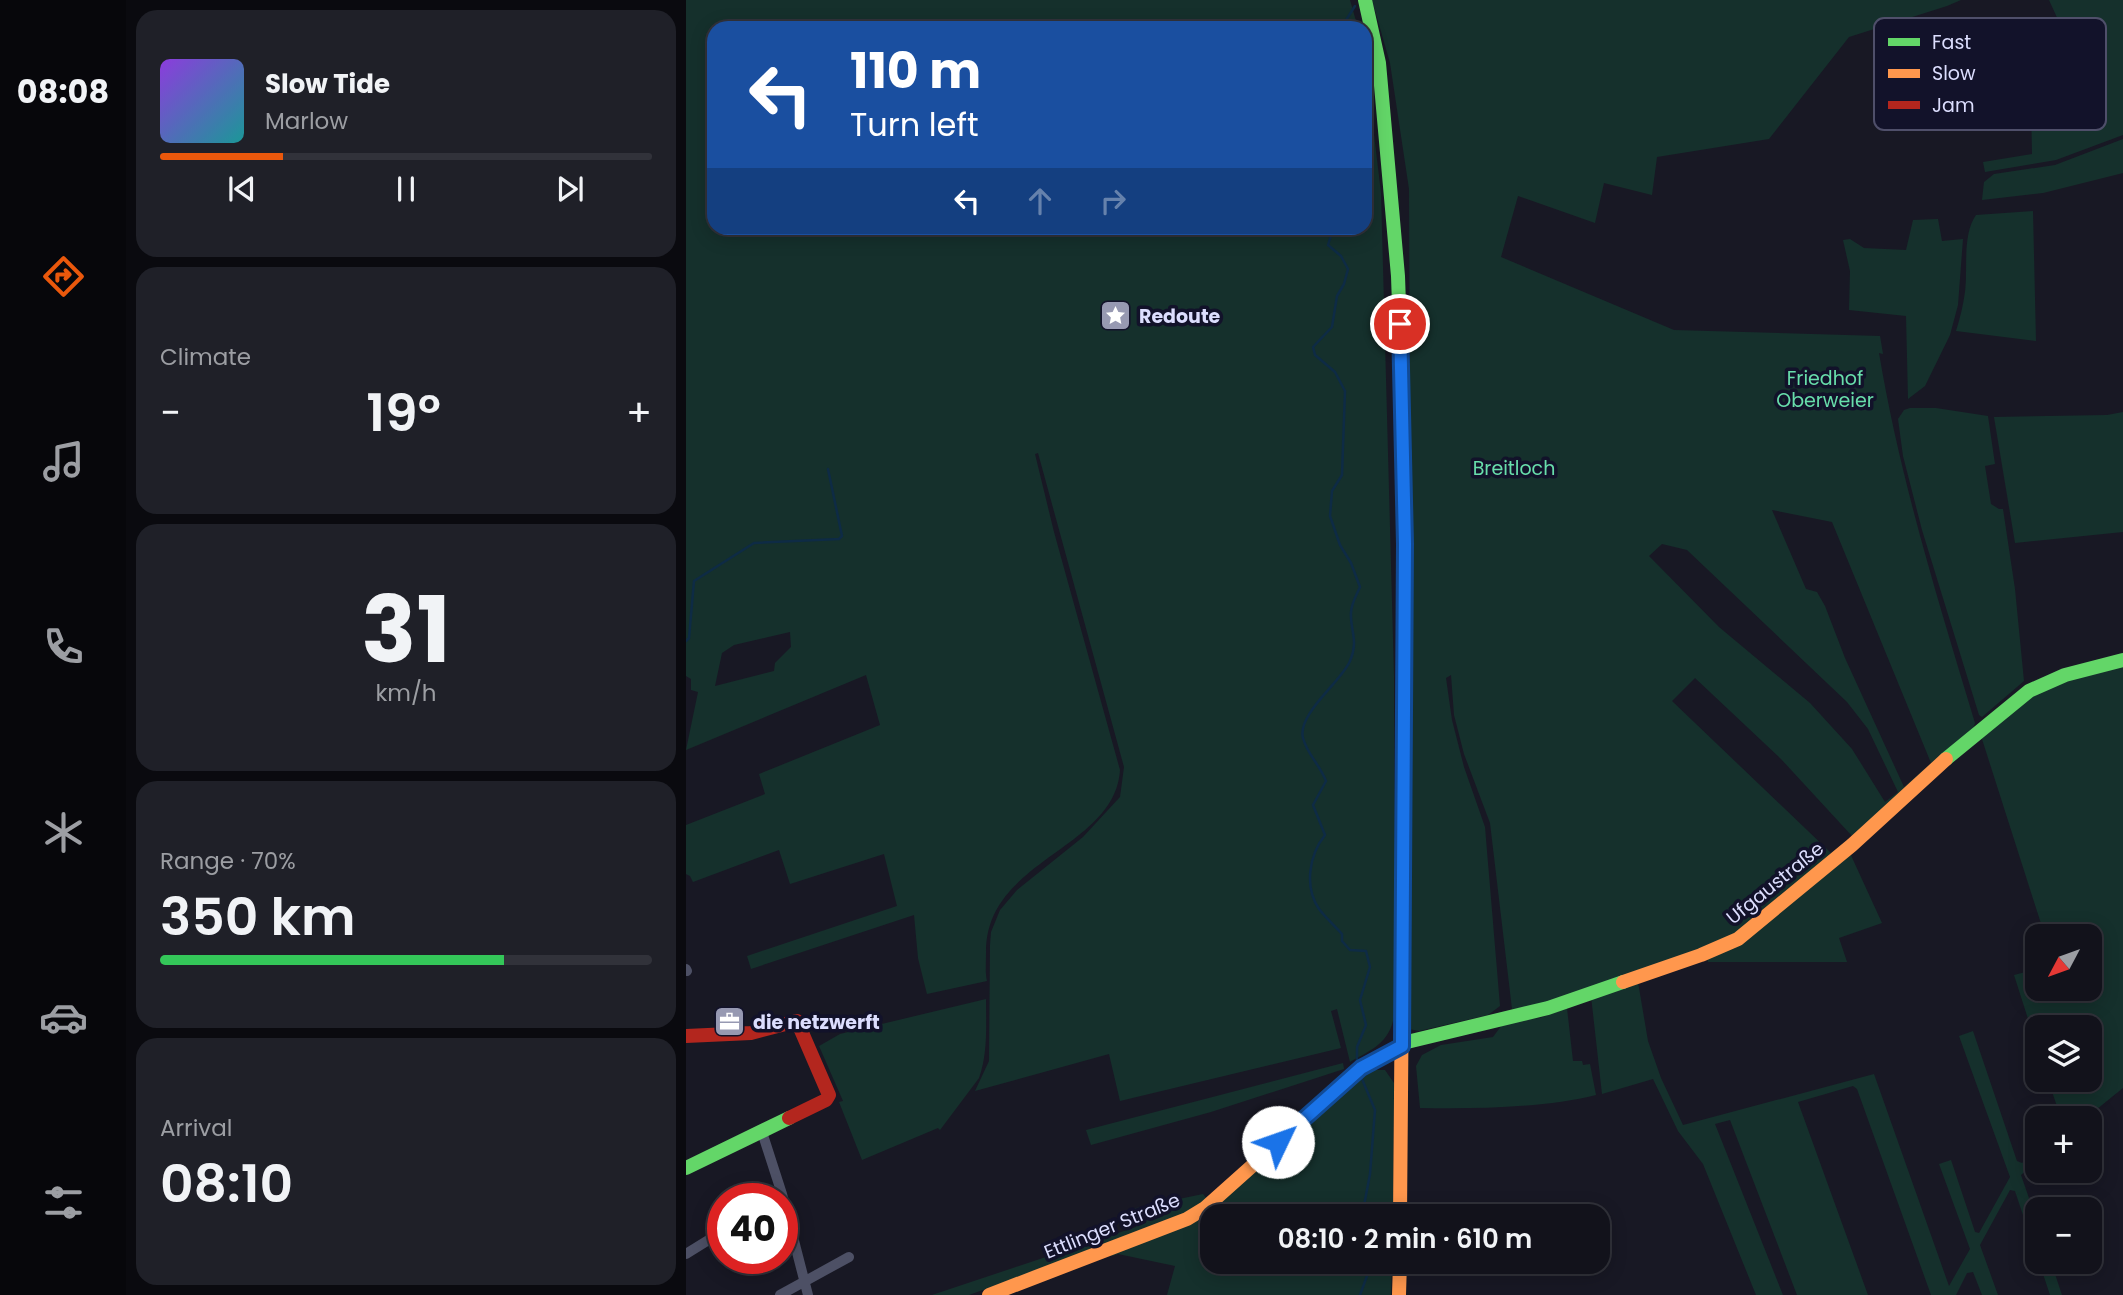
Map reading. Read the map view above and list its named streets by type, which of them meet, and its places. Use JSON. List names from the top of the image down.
{
  "streets": {
    "street": ["Ufgaustraße", "Ettlinger Straße"]
  },
  "crossings": [
    ["Ufgaustraße", "Ettlinger Straße"]
  ],
  "parks": ["Friedhof Oberweier", "Breitloch"],
  "places": {
    "place": ["Redoute"],
    "office": ["die netzwerft"]
  },
  "legend": ["Fast", "Slow", "Jam"],
  "north": "bottom left",
  "page": {
    "tabs": "08:08",
    "turn": ["110 m", "Turn left"],
    "song": ["Slow Tide", "Marlow"],
    "tile": [
      "Climate",
      ["31", "km/h"],
      ["Range · 70%", "350 km"],
      ["Arrival", "08:10"]
    ],
    "heat": ["−", "19°", "+"],
    "map_buttons": ["+", "−"],
    "limit": "40",
    "trip": "08:10 · 2 min · 610 m"
  }
}
